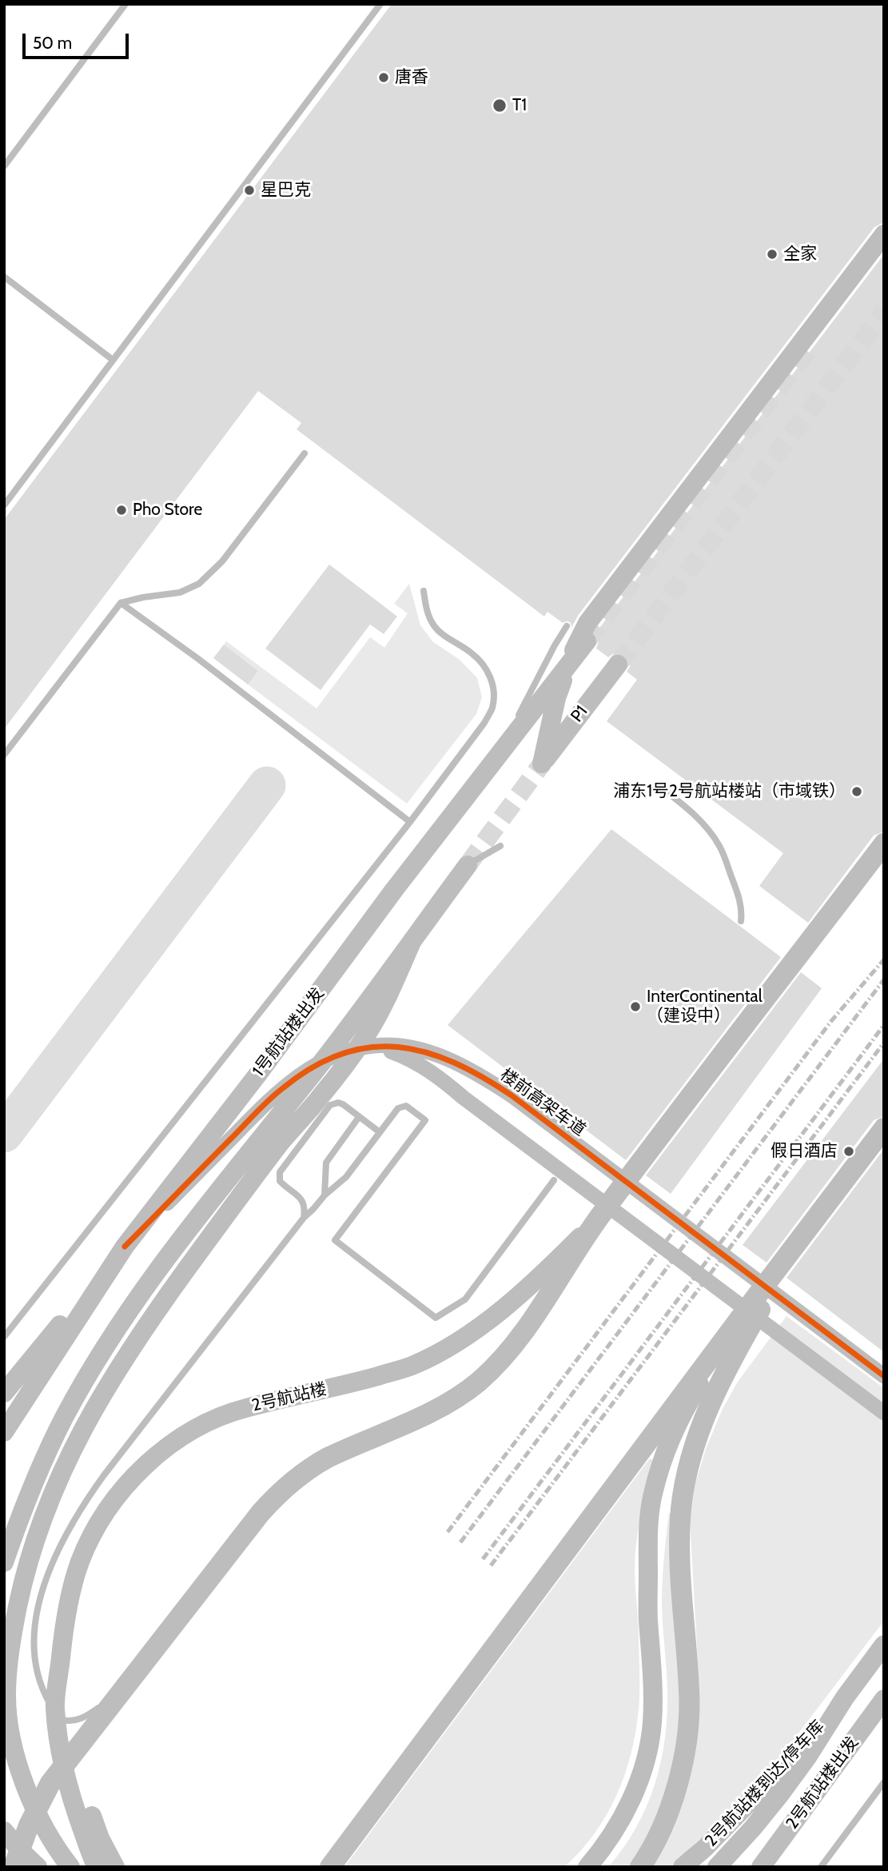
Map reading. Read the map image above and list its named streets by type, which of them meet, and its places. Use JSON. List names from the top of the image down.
{
  "streets": {
    "main road": [
      "P1",
      "1号航站楼出发",
      "2号航站楼",
      "2号航站楼出发",
      "2号航站楼到达/停车库"
    ],
    "street": ["楼前高架车道"]
  },
  "crossings": [
    ["1号航站楼出发", "楼前高架车道"]
  ],
  "places": [
    "唐香",
    "T1",
    "星巴克",
    "全家",
    "Pho Store",
    "浦东1号2号航站楼站（市域铁）",
    "InterContinental （建设中）",
    "假日酒店"
  ],
  "scale_bar": "50 m"
}
